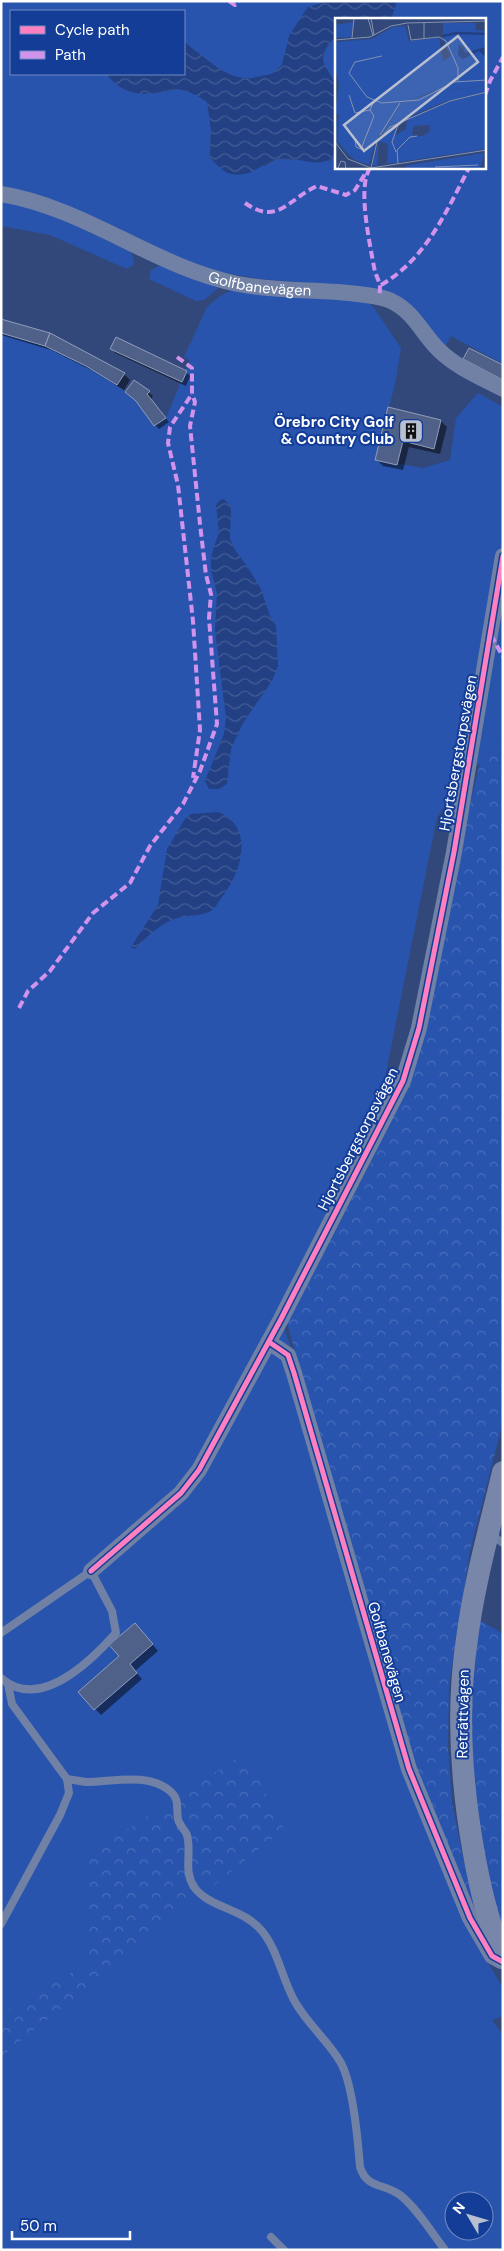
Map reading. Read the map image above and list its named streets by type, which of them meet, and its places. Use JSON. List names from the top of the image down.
{
  "streets": {
    "street": ["Golfbanevägen", "Hjortsbergstorpsvägen", "Reträttvägen"]
  },
  "crossings": [
    ["Golfbanevägen", "Hjortsbergstorpsvägen"]
  ],
  "places": {
    "building": ["Örebro City Golf & Country Club"]
  },
  "legend": ["Cycle path", "Path"],
  "scale_bar": "50 m",
  "north": "top left"
}
